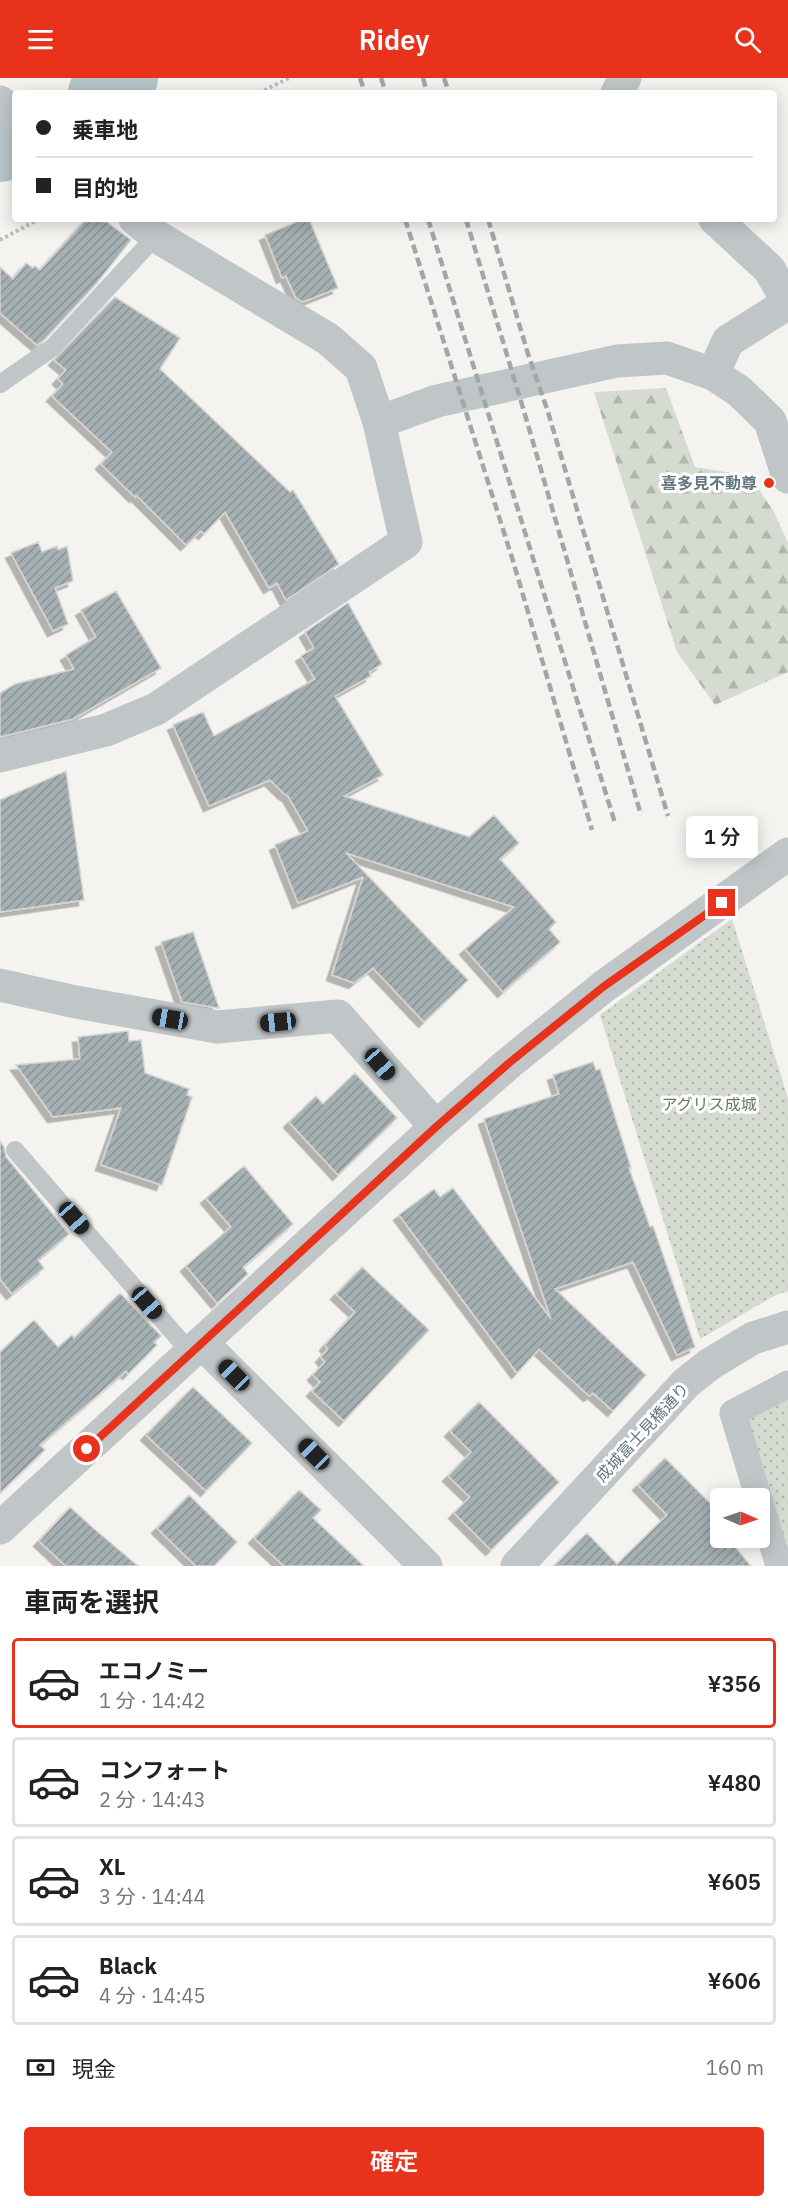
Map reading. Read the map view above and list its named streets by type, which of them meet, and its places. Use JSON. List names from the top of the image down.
{
  "streets": {
    "street": ["成城富士見橋通り"]
  },
  "parks": ["アグリス成城"],
  "places": ["喜多見不動尊"],
  "north": "right",
  "page": {
    "header": "Ridey",
    "banner": ["乗車地", "目的地"],
    "bubble": "1 分",
    "heading": "車両を選択",
    "list": [
      {
        "name": "エコノミー",
        "note": "1 分 · 14:42",
        "value": "¥356"
      },
      {
        "name": "コンフォート",
        "note": "2 分 · 14:43",
        "value": "¥480"
      },
      {
        "name": "XL",
        "note": "3 分 · 14:44",
        "value": "¥605"
      },
      {
        "name": "Black",
        "note": "4 分 · 14:45",
        "value": "¥606"
      }
    ],
    "pay": ["現金", "160 m"],
    "buttons": "確定"
  }
}
